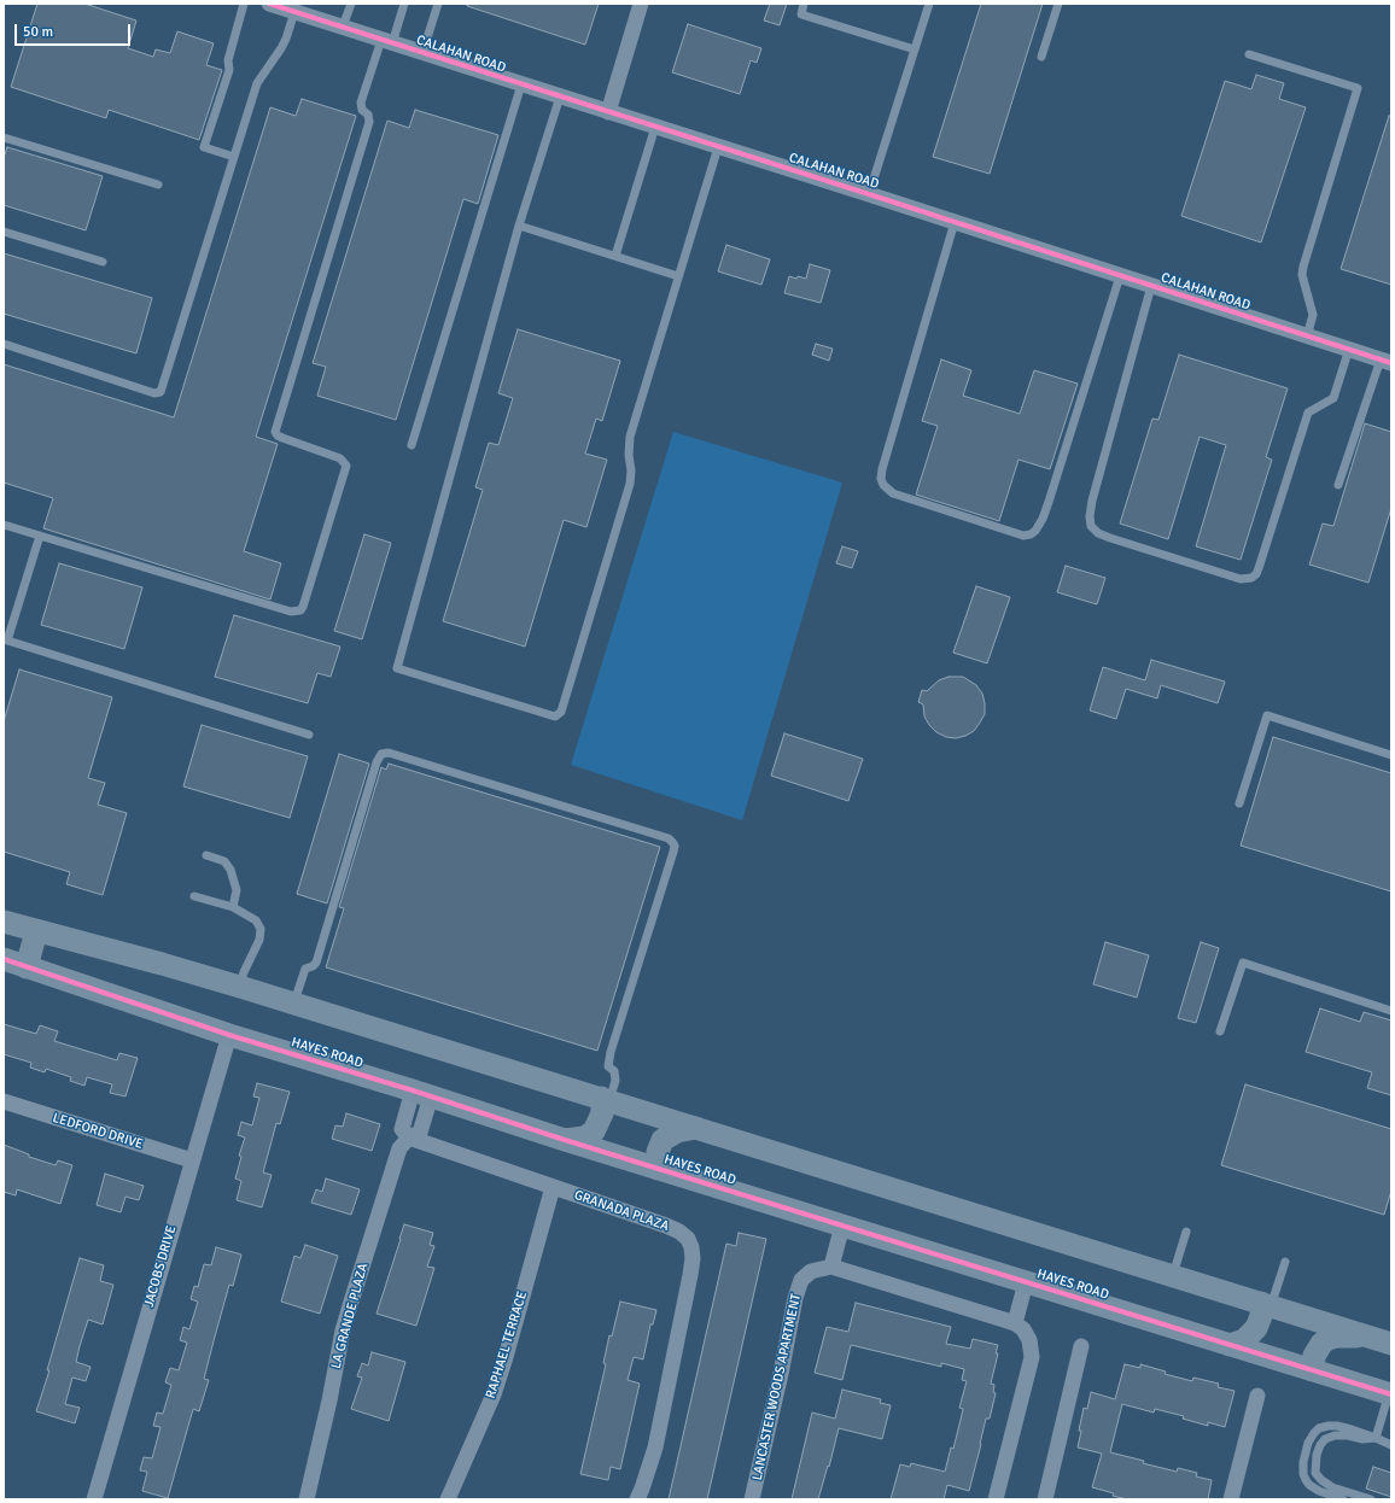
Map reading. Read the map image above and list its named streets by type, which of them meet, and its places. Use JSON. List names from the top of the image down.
{
  "streets": {
    "street": [
      "CALAHAN ROAD",
      "HAYES ROAD",
      "LEDFORD DRIVE",
      "GRANADA PLAZA",
      "JACOBS DRIVE",
      "LA GRANDE PLAZA",
      "RAPHAEL TERRACE",
      "LANCASTER WOODS APARTMENT"
    ]
  },
  "crossings": [
    ["HAYES ROAD", "JACOBS DRIVE"],
    ["LEDFORD DRIVE", "JACOBS DRIVE"],
    ["GRANADA PLAZA", "LA GRANDE PLAZA"],
    ["GRANADA PLAZA", "RAPHAEL TERRACE"]
  ],
  "scale_bar": "50 m"
}
